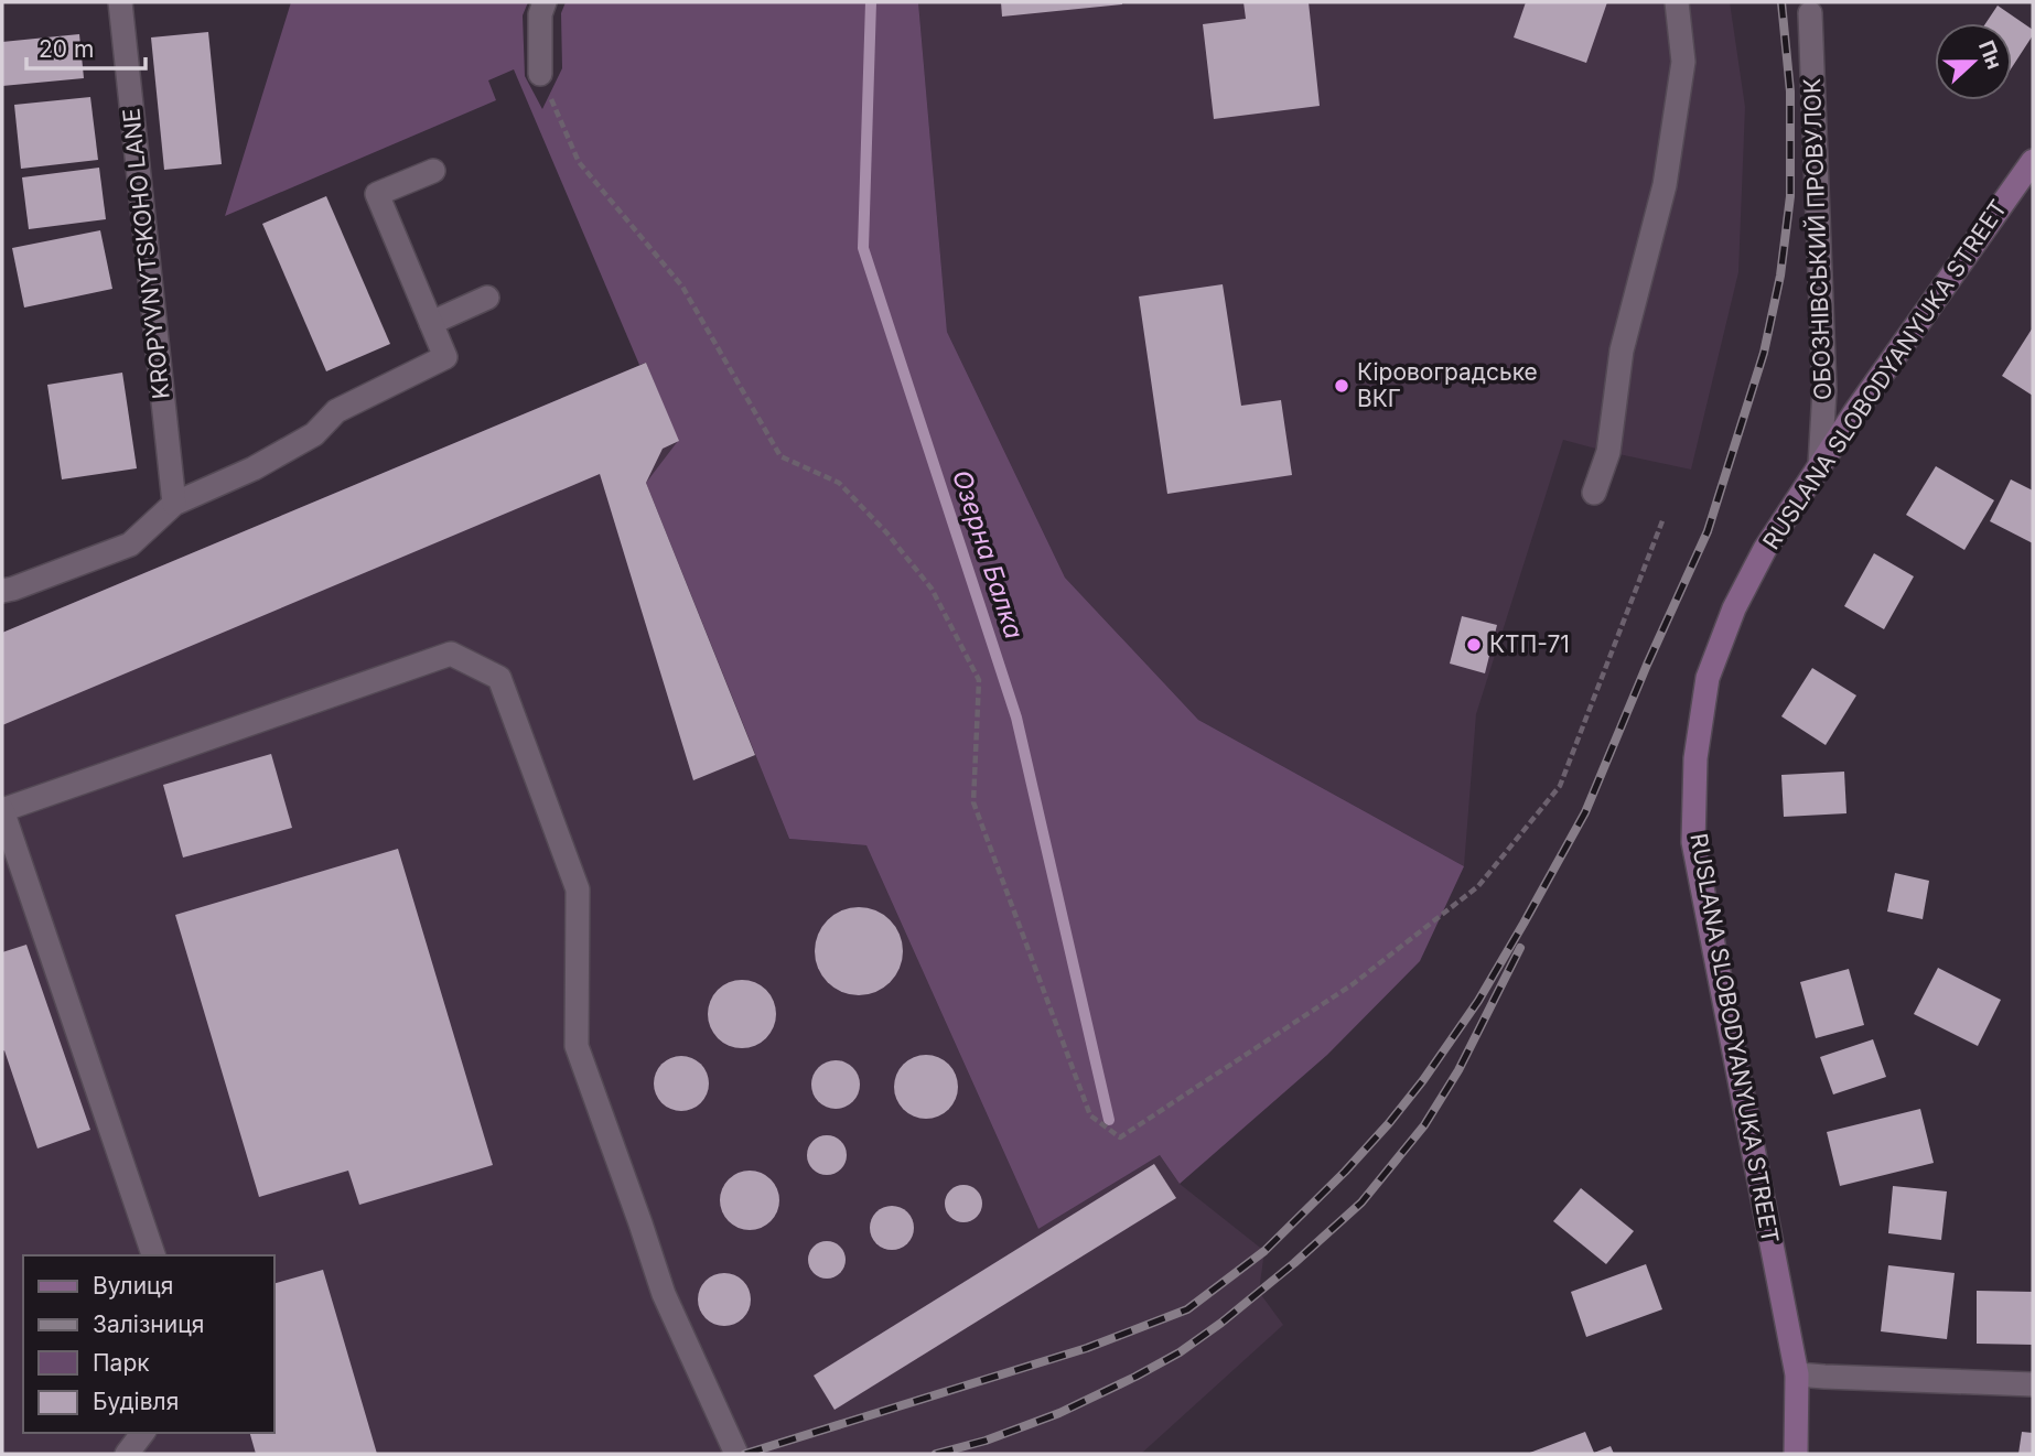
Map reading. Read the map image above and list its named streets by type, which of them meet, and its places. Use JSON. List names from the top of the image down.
{
  "streets": {
    "main road": ["RUSLANA SLOBODYANYUKA STREET"],
    "street": ["ОБОЗНІВСЬКИЙ ПРОВУЛОК", "KROPYVNYTSKOHO LANE"]
  },
  "crossings": [
    ["ОБОЗНІВСЬКИЙ ПРОВУЛОК", "RUSLANA SLOBODYANYUKA STREET"]
  ],
  "water": ["Озерна Балка"],
  "places": ["Кіровоградське ВКГ", "КТП-71"],
  "legend": [
    "Вулиця",
    "Залізниця",
    "Парк",
    "Будівля"
  ],
  "scale_bar": "20 m",
  "north": "right"
}
